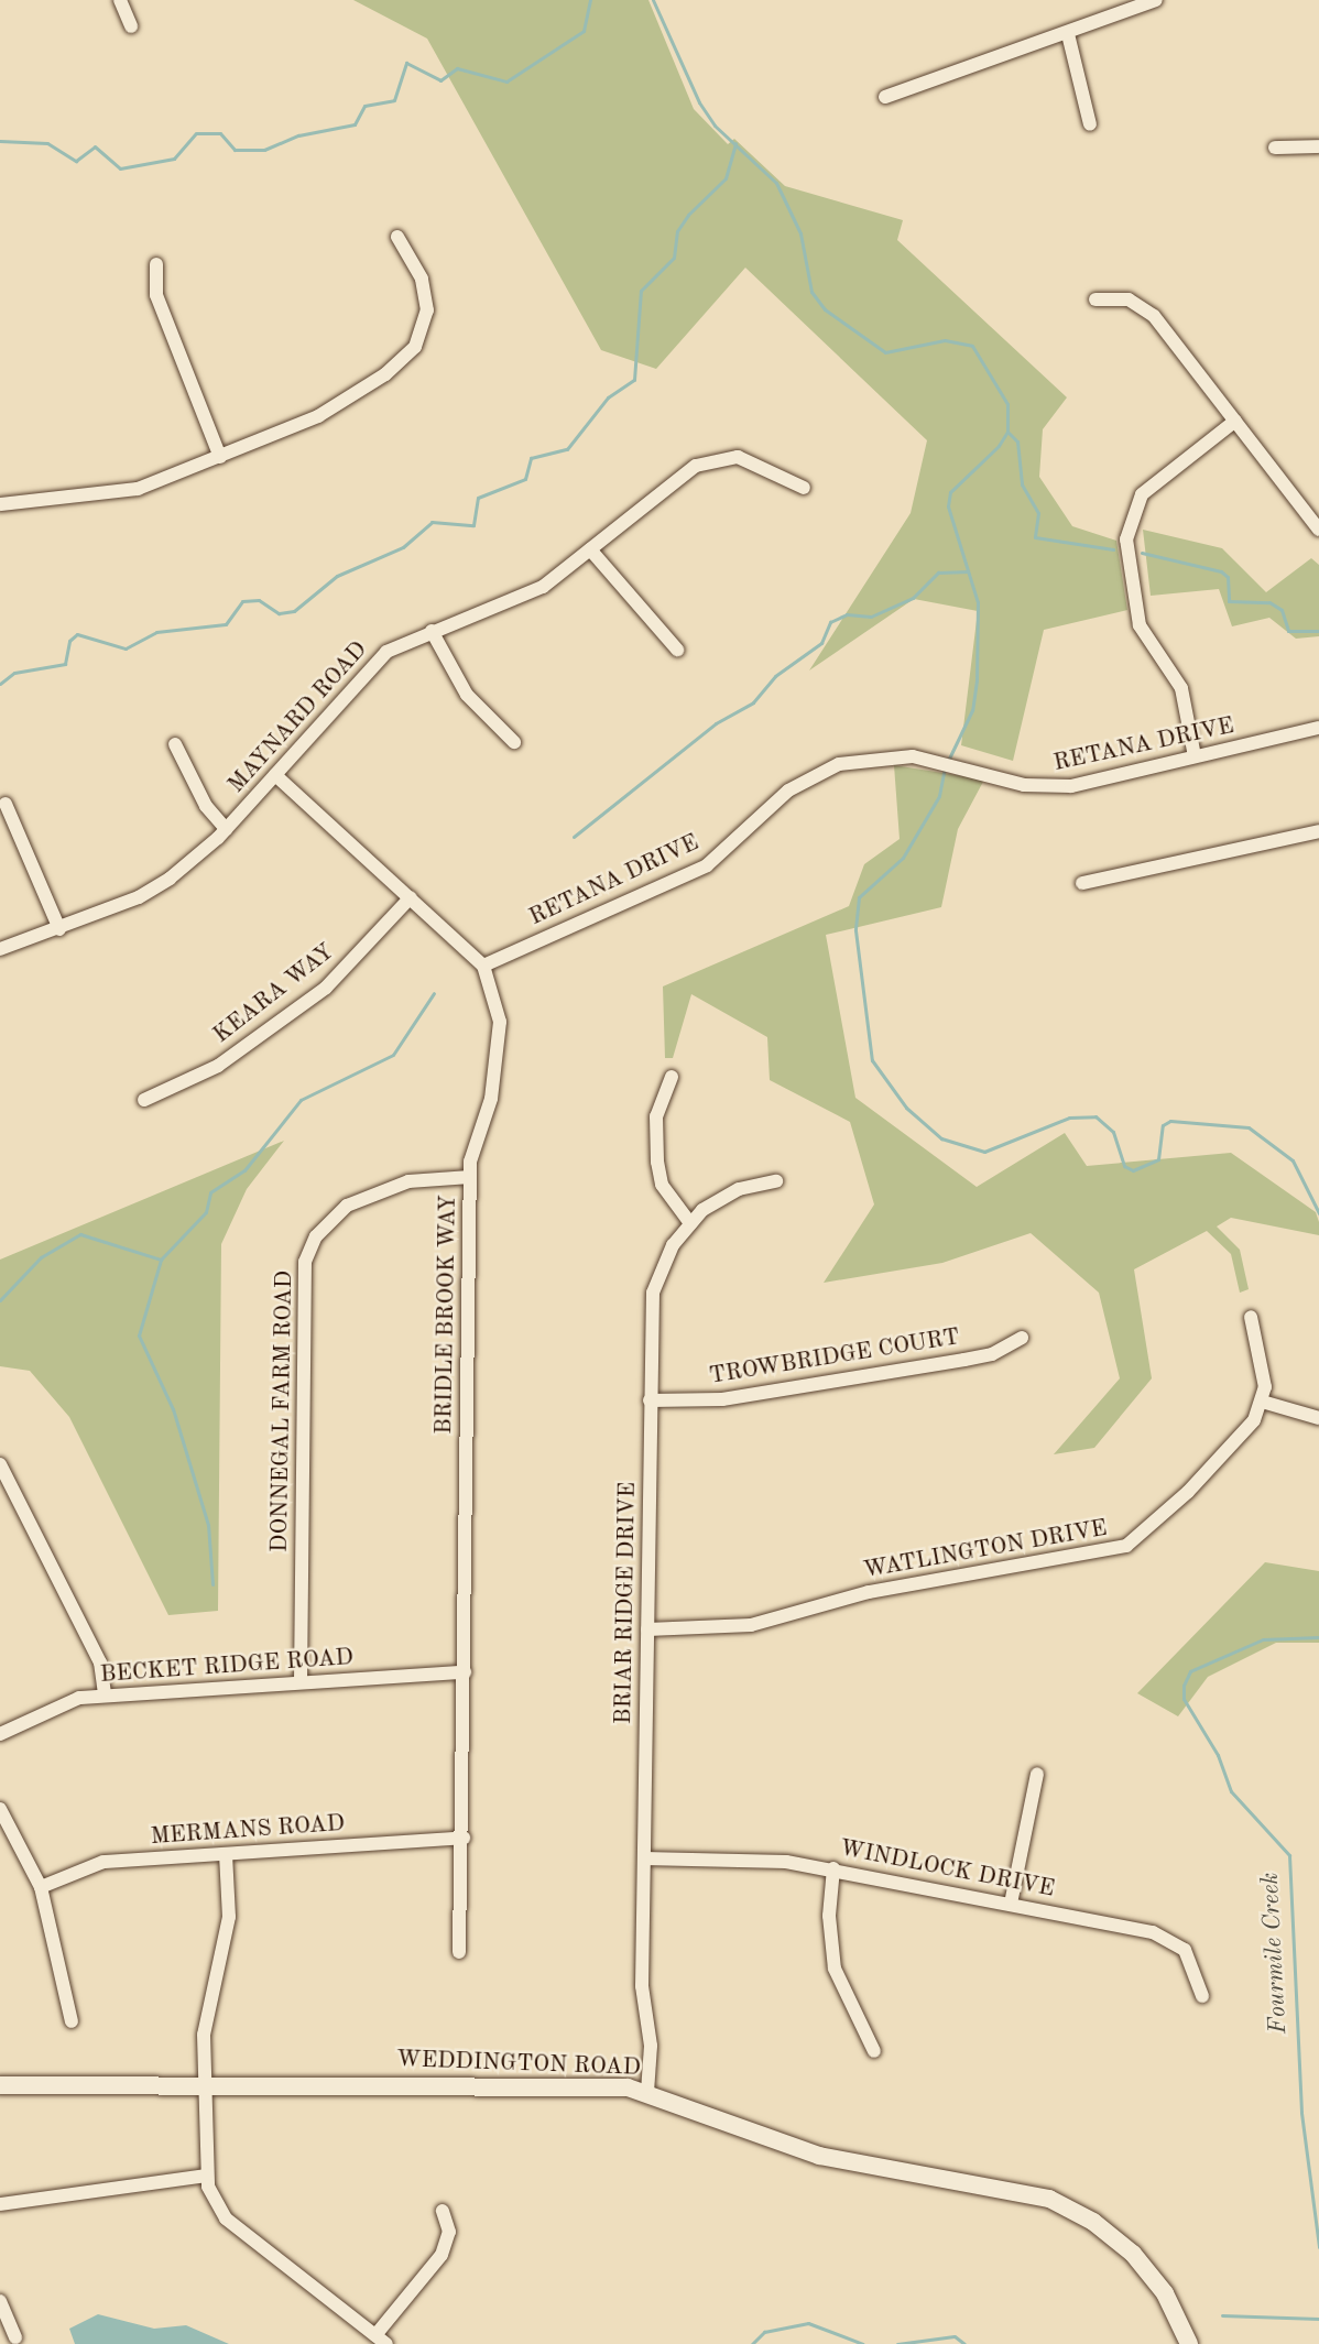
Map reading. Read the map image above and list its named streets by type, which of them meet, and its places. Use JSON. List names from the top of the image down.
{
  "streets": {
    "main road": ["WEDDINGTON ROAD"],
    "street": [
      "MAYNARD ROAD",
      "RETANA DRIVE",
      "KEARA WAY",
      "BRIDLE BROOK WAY",
      "TROWBRIDGE COURT",
      "DONNEGAL FARM ROAD",
      "WATLINGTON DRIVE",
      "BRIAR RIDGE DRIVE",
      "BECKET RIDGE ROAD",
      "MERMANS ROAD",
      "WINDLOCK DRIVE"
    ]
  },
  "crossings": [
    ["MAYNARD ROAD", "BRIDLE BROOK WAY"],
    ["RETANA DRIVE", "BRIDLE BROOK WAY"],
    ["KEARA WAY", "BRIDLE BROOK WAY"],
    ["BRIDLE BROOK WAY", "DONNEGAL FARM ROAD"],
    ["BRIDLE BROOK WAY", "BECKET RIDGE ROAD"],
    ["BRIDLE BROOK WAY", "MERMANS ROAD"],
    ["TROWBRIDGE COURT", "BRIAR RIDGE DRIVE"],
    ["DONNEGAL FARM ROAD", "BECKET RIDGE ROAD"],
    ["WATLINGTON DRIVE", "BRIAR RIDGE DRIVE"],
    ["BRIAR RIDGE DRIVE", "WINDLOCK DRIVE"],
    ["BRIAR RIDGE DRIVE", "WEDDINGTON ROAD"]
  ],
  "water": ["Fourmile Creek"]
}
